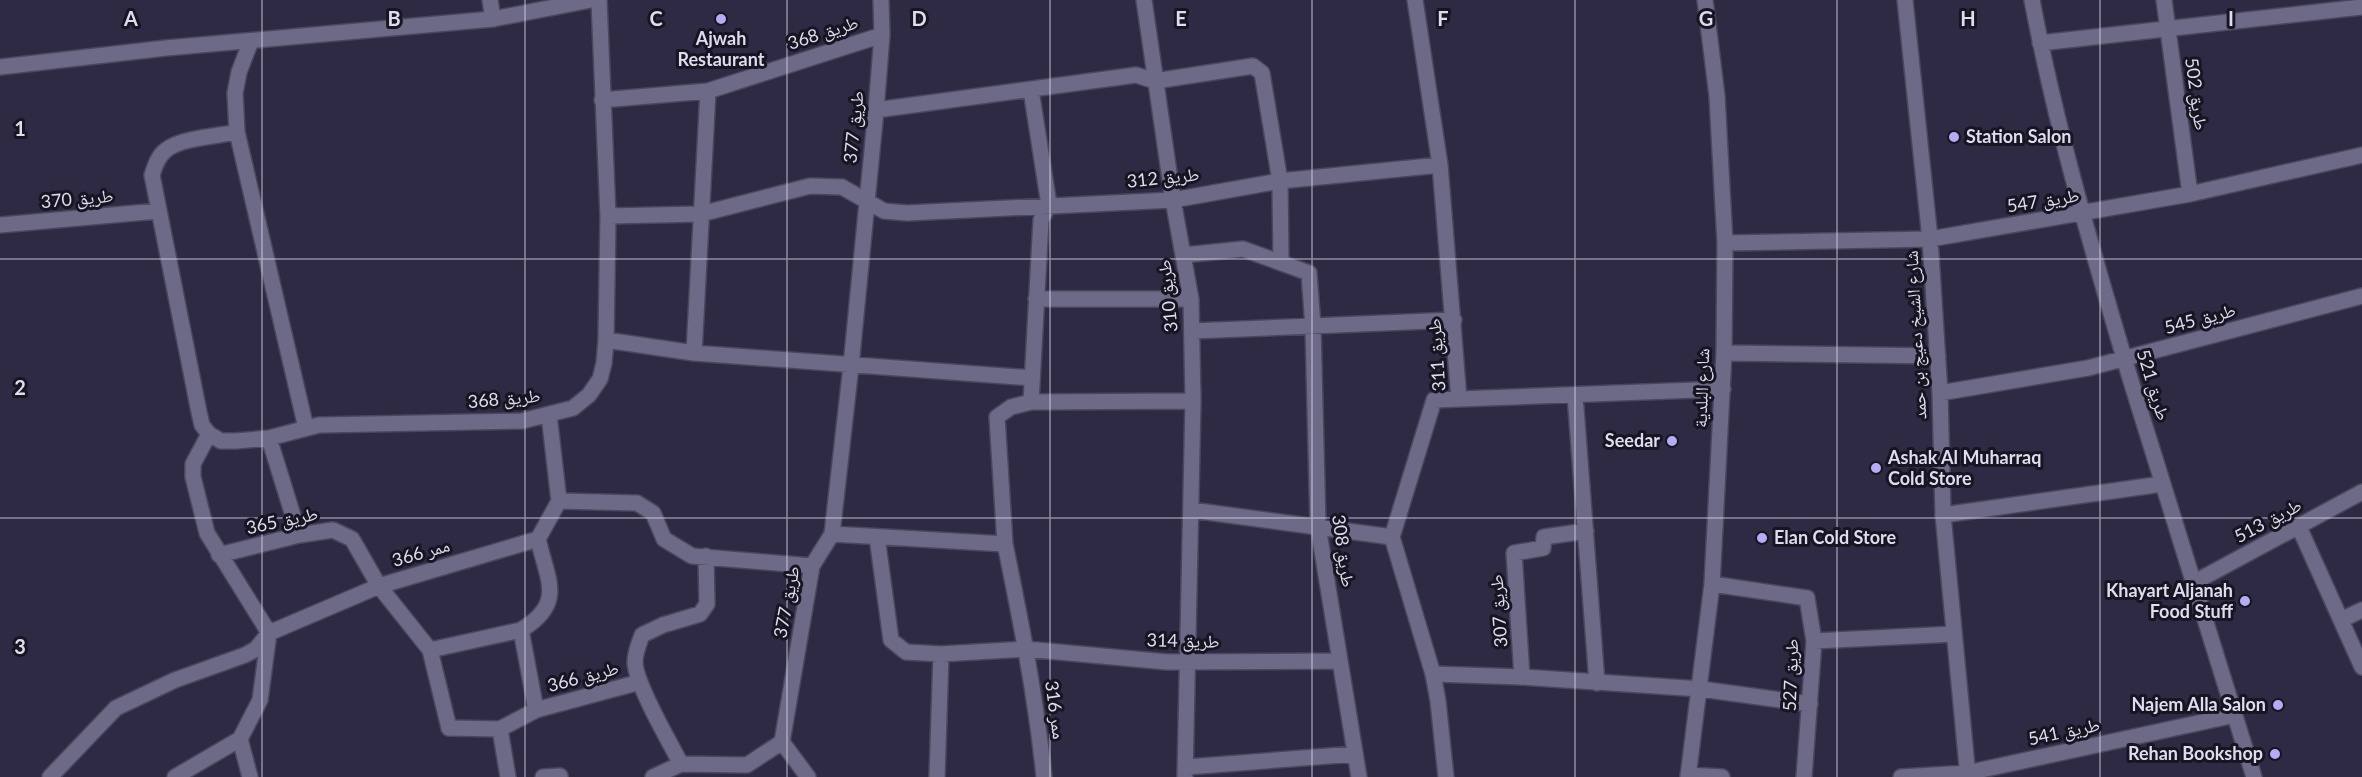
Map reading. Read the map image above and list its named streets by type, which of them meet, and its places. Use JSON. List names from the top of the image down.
{
  "streets": {
    "street": [
      "طريق 368",
      "طريق 502",
      "طريق 377",
      "طريق 312",
      "طريق 370",
      "طريق 547",
      "طريق 310",
      "طريق 545",
      "شارع الشيخ دعيج بن حمد",
      "طريق 311",
      "طريق 521",
      "شارع البلدية",
      "طريق 365",
      "طريق 513",
      "طريق 308",
      "ممر 366",
      "طريق 307",
      "طريق 314",
      "طريق 527",
      "طريق 366",
      "ممر 316",
      "طريق 541"
    ]
  },
  "crossings": [
    ["طريق 368", "طريق 377"],
    ["طريق 502", "طريق 547"],
    ["طريق 377", "طريق 312"],
    ["طريق 312", "طريق 310"],
    ["طريق 312", "طريق 311"],
    ["طريق 547", "شارع الشيخ دعيج بن حمد"],
    ["طريق 547", "طريق 521"],
    ["طريق 547", "شارع البلدية"],
    ["طريق 310", "طريق 308"],
    ["طريق 310", "طريق 314"],
    ["طريق 545", "شارع الشيخ دعيج بن حمد"],
    ["طريق 545", "طريق 521"],
    ["شارع الشيخ دعيج بن حمد", "طريق 541"],
    ["طريق 521", "طريق 513"],
    ["طريق 521", "طريق 541"],
    ["شارع البلدية", "طريق 527"],
    ["طريق 365", "ممر 366"],
    ["طريق 365", "طريق 366"],
    ["طريق 308", "طريق 314"],
    ["طريق 314", "ممر 316"]
  ],
  "places": [
    "Ajwah Restaurant",
    "Station Salon",
    "Seedar",
    "Ashak Al Muharraq Cold Store",
    "Elan Cold Store",
    "Khayart Aljanah Food Stuff",
    "Najem Alla Salon",
    "Rehan Bookshop"
  ],
  "grid": {
    "columns": [
      "A",
      "B",
      "C",
      "D",
      "E",
      "F",
      "G",
      "H",
      "I"
    ],
    "rows": ["1", "2", "3"]
  }
}
